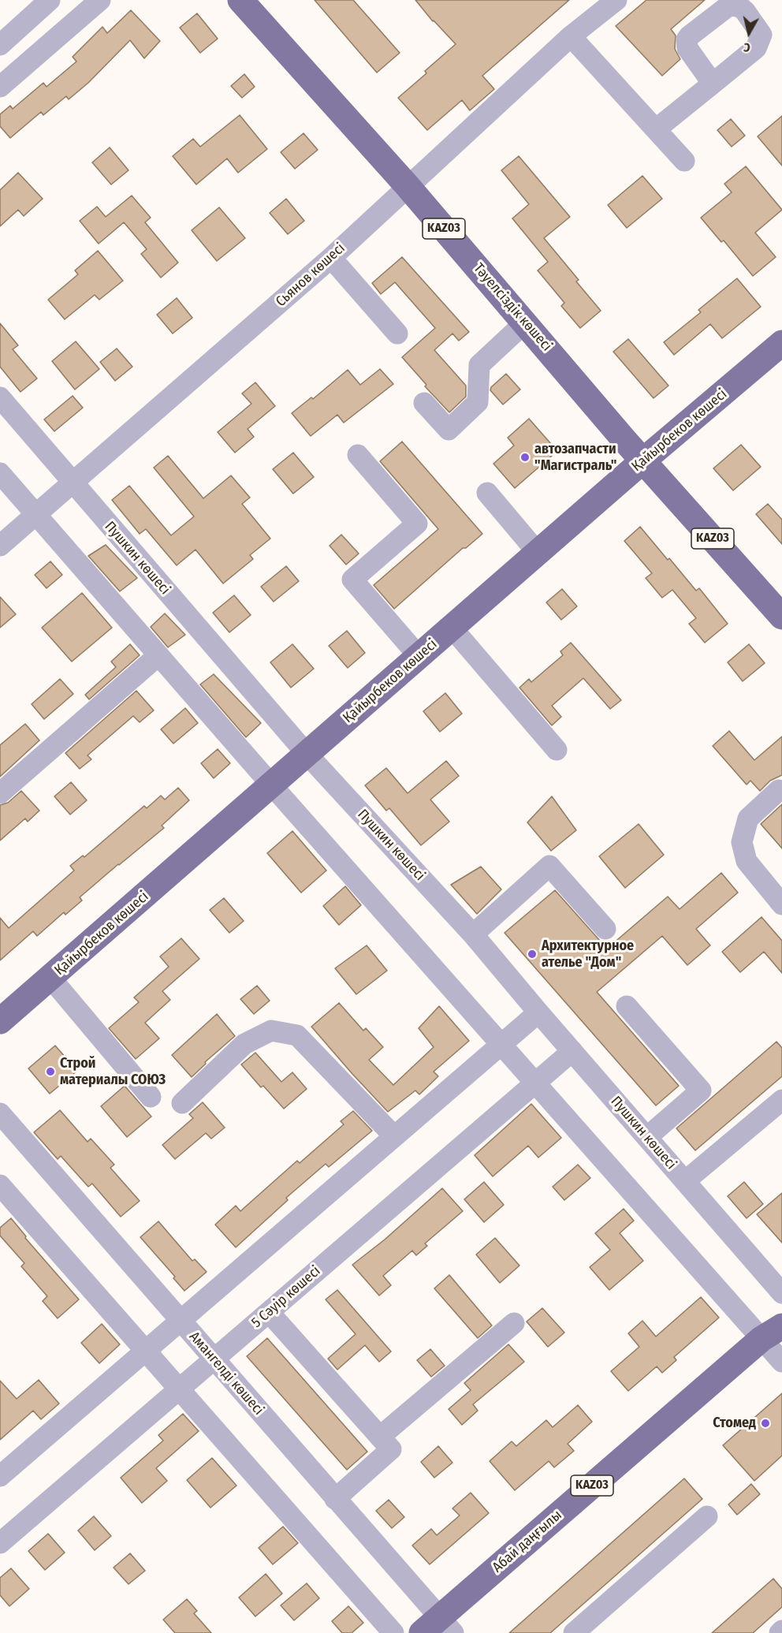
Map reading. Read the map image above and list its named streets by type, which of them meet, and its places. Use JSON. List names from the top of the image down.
{
  "streets": {
    "main road": [
      "KАZ03",
      "Тәуелсіздік көшесі",
      "Қайырбеков көшесі",
      "Абай даңғылы"
    ],
    "street": [
      "Сьянов көшесі",
      "Пушкин көшесі",
      "5 Сәуір көшесі",
      "Амангелді көшесі"
    ]
  },
  "crossings": [
    ["Сьянов көшесі", "Тәуелсіздік көшесі"],
    ["Сьянов көшесі", "Пушкин көшесі"],
    ["Тәуелсіздік көшесі", "Қайырбеков көшесі"],
    ["Қайырбеков көшесі", "Пушкин көшесі"],
    ["Пушкин көшесі", "5 Сәуір көшесі"],
    ["5 Сәуір көшесі", "Амангелді көшесі"],
    ["Амангелді көшесі", "Абай даңғылы"]
  ],
  "places": [
    "автозапчасти \"Магистраль\"",
    "Архитектурное ателье \"Дом\"",
    "Строй материалы СОЮЗ",
    "Стомед"
  ],
  "north": "bottom"
}
